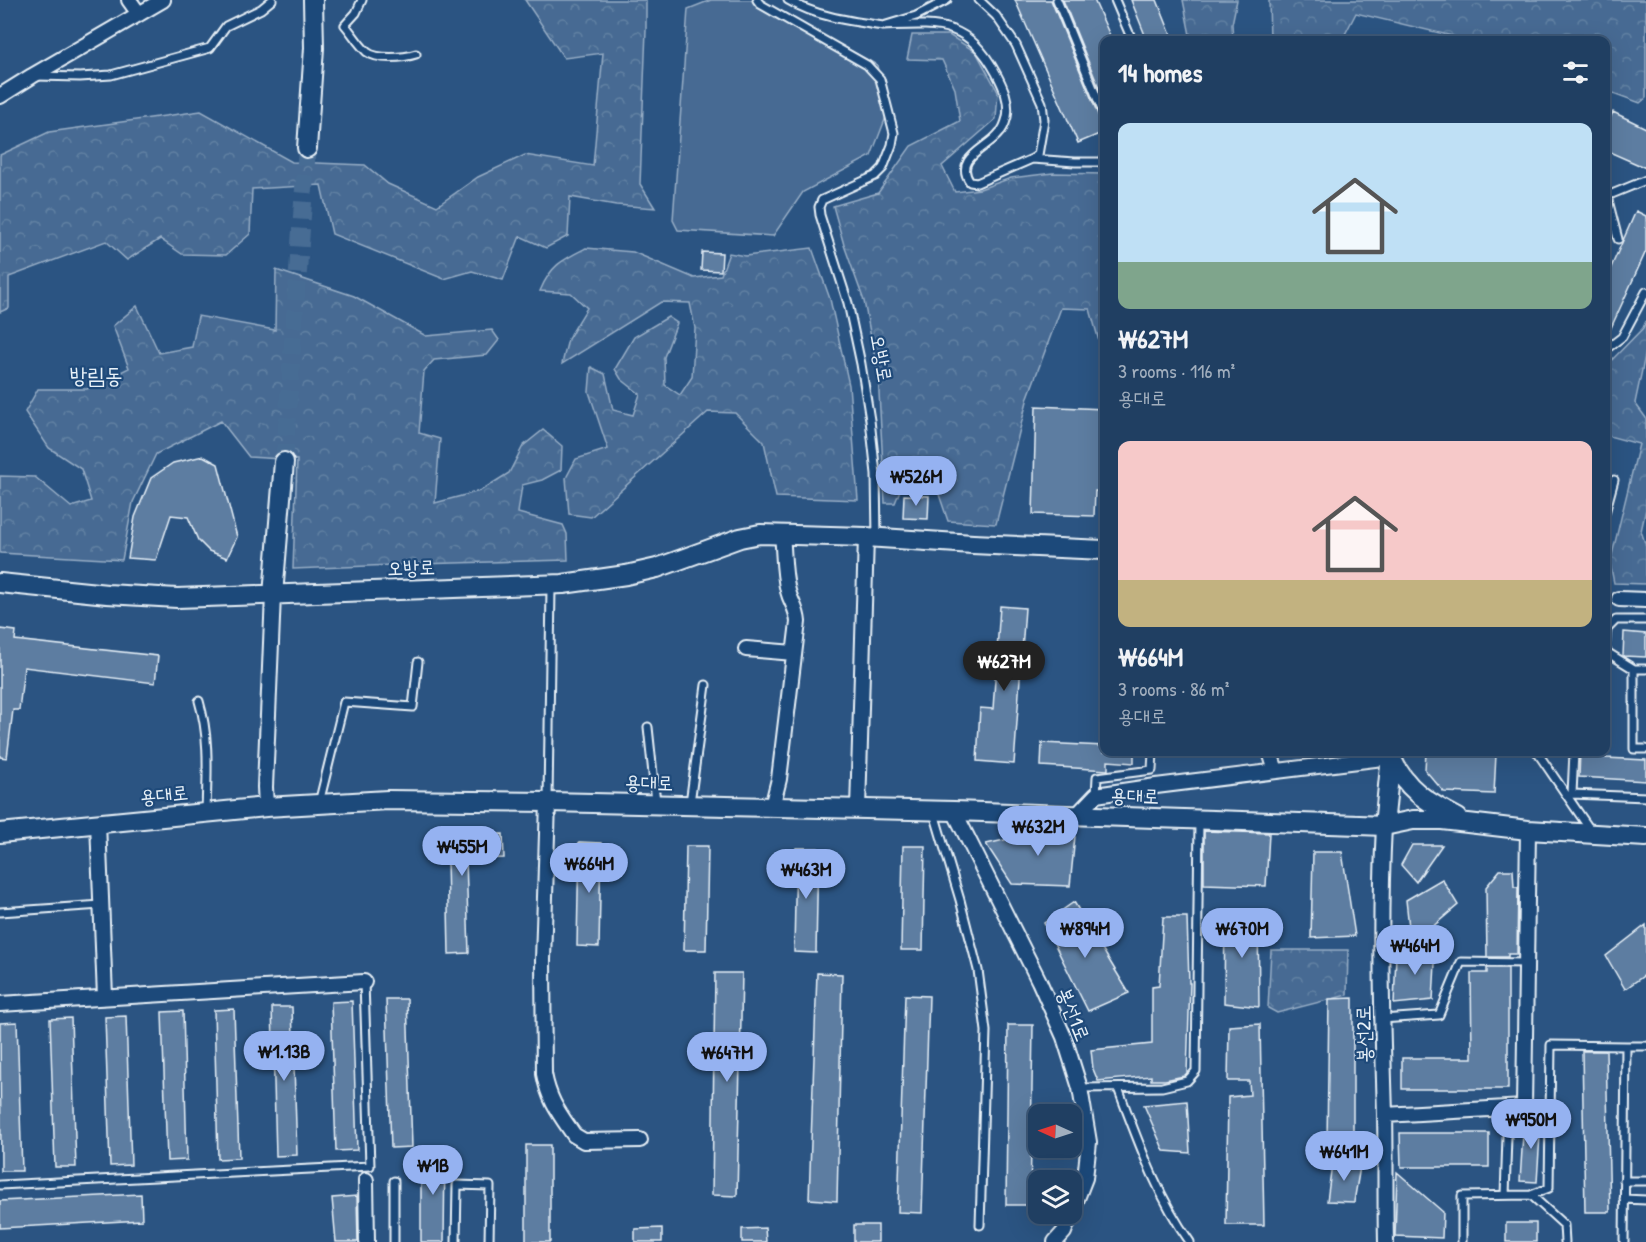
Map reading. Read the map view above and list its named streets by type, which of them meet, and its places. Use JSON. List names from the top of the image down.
{
  "streets": {
    "street": [
      "오방로",
      "용대로",
      "봉선1로",
      "봉선2로"
    ]
  },
  "crossings": [
    ["오방로", "용대로"],
    ["용대로", "봉선1로"],
    ["용대로", "봉선2로"]
  ],
  "districts": ["방림동"],
  "north": "left",
  "page": {
    "heading": "14 homes",
    "list": [
      {
        "name": "₩627M",
        "note": "3 rooms · 116 m² · 용대로"
      },
      {
        "name": "₩664M",
        "note": "3 rooms · 86 m² · 용대로"
      }
    ],
    "price": [
      "₩526M",
      "₩627M",
      "₩632M",
      "₩455M",
      "₩664M",
      "₩463M",
      "₩894M",
      "₩670M",
      "₩464M",
      "₩1.13B",
      "₩647M",
      "₩950M",
      "₩641M",
      "₩1B"
    ]
  }
}
